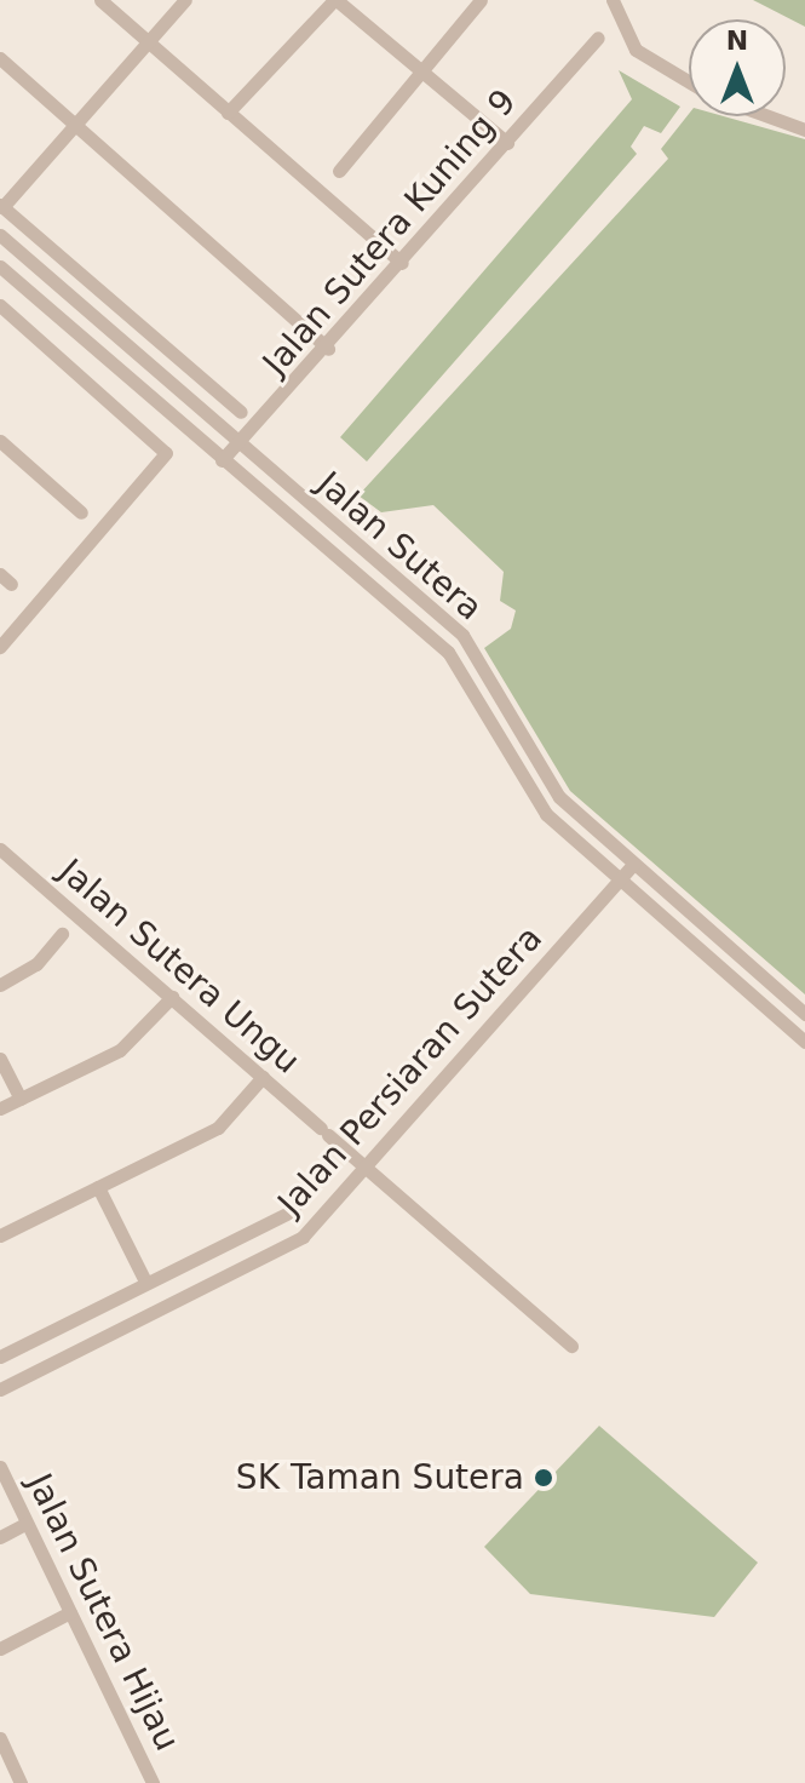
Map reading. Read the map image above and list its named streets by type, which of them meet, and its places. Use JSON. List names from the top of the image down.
{
  "streets": {
    "street": [
      "Jalan Sutera Kuning 9",
      "Jalan Sutera",
      "Jalan Sutera Ungu",
      "Jalan Persiaran Sutera",
      "Jalan Sutera Hijau"
    ]
  },
  "crossings": [
    ["Jalan Sutera Kuning 9", "Jalan Sutera"],
    ["Jalan Sutera", "Jalan Persiaran Sutera"],
    ["Jalan Sutera Ungu", "Jalan Persiaran Sutera"]
  ],
  "places": ["SK Taman Sutera"],
  "north": "top"
}
